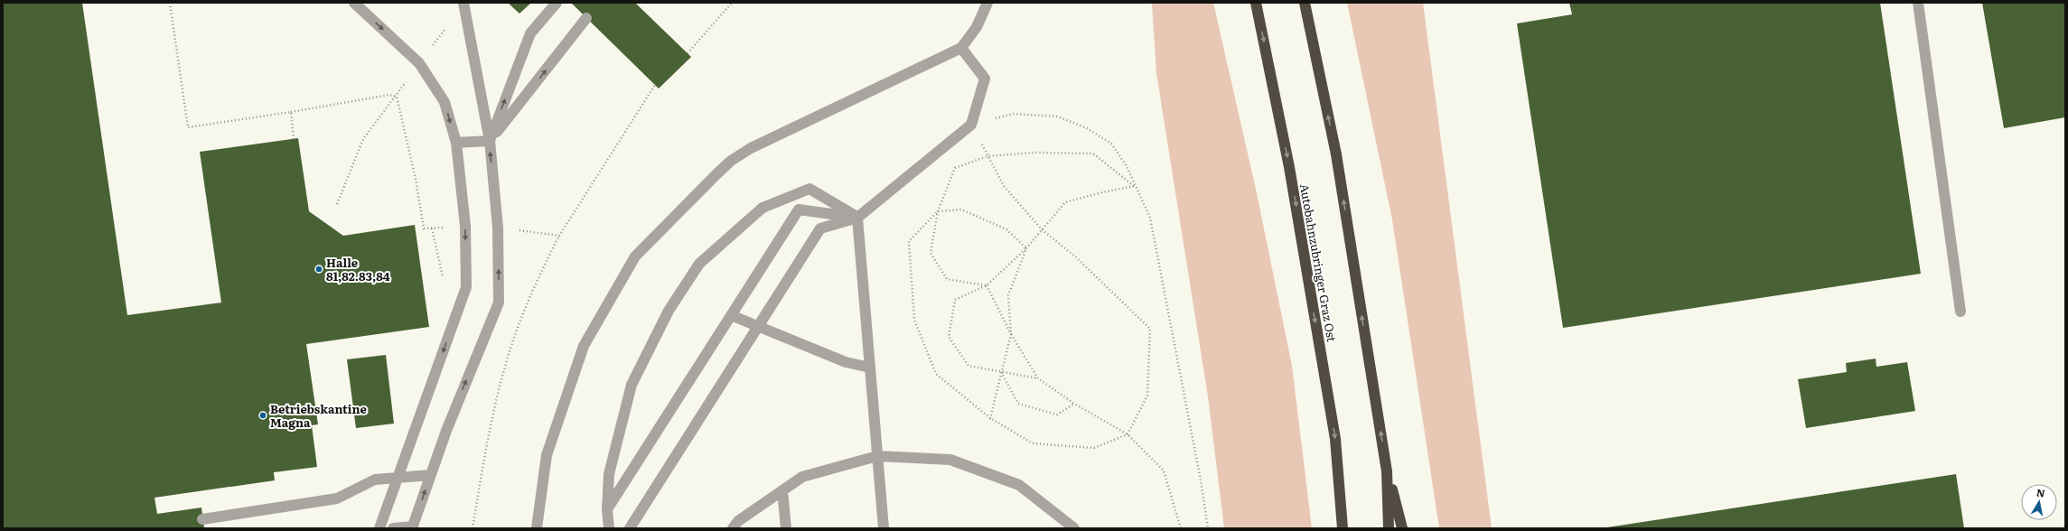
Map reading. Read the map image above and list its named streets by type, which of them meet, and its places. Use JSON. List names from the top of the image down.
{
  "streets": {
    "highway": ["Autobahnzubringer Graz Ost"]
  },
  "places": ["Halle 81,82.83,84", "Betriebskantine Magna"],
  "north": "top"
}
